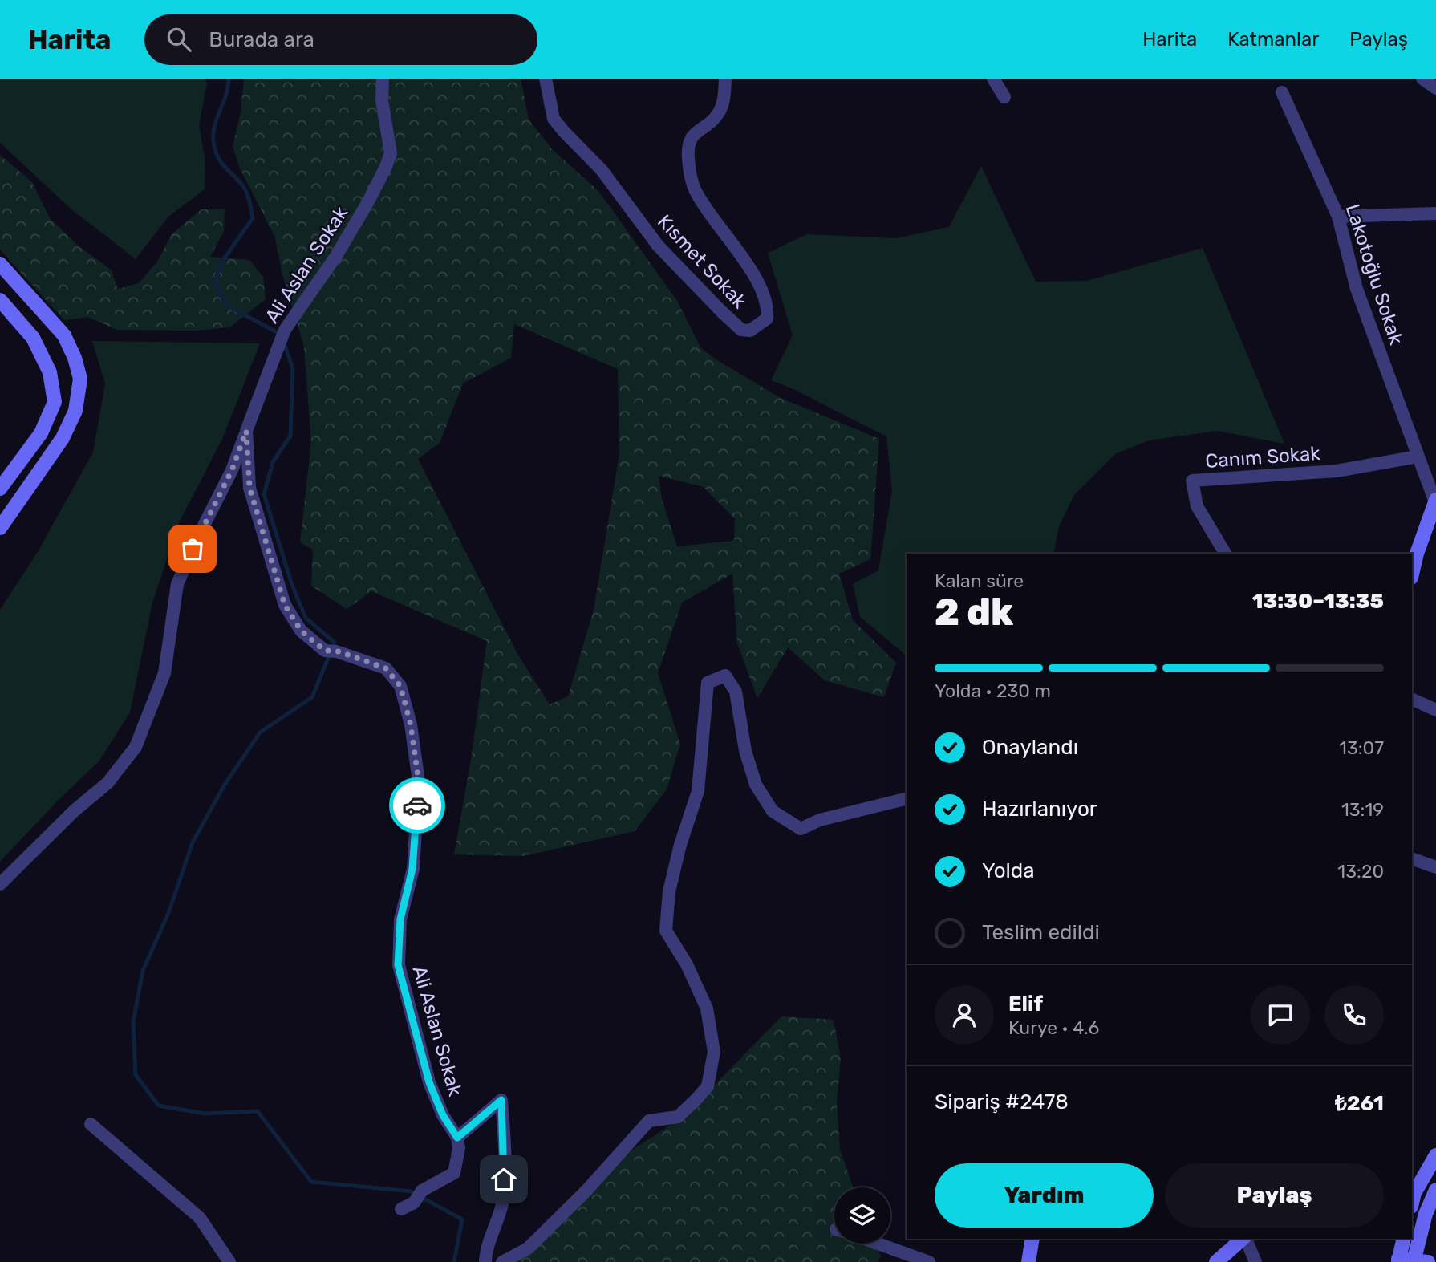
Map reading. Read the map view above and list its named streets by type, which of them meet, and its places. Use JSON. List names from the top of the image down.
{
  "streets": {
    "street": [
      "Kısmet Sokak",
      "Ali Aslan Sokak",
      "Lakotoğlu Sokak",
      "Canım Sokak"
    ]
  },
  "crossings": [
    ["Lakotoğlu Sokak", "Canım Sokak"]
  ],
  "page": {
    "header": "Harita",
    "search": "Burada ara",
    "nav": ["Harita", "Katmanlar", "Paylaş"],
    "heading": ["2 dk", "Kalan süre", "13:30–13:35"],
    "panel": [
      "Elif",
      "Kurye · 4.6",
      "Sipariş #2478",
      "₺261"
    ],
    "bar": "Yolda · 230 m",
    "list": [
      ["Onaylandı", "13:07"],
      ["Hazırlanıyor", "13:19"],
      ["Yolda", "13:20"],
      "Teslim edildi"
    ],
    "buttons": ["Yardım", "Paylaş"]
  }
}
